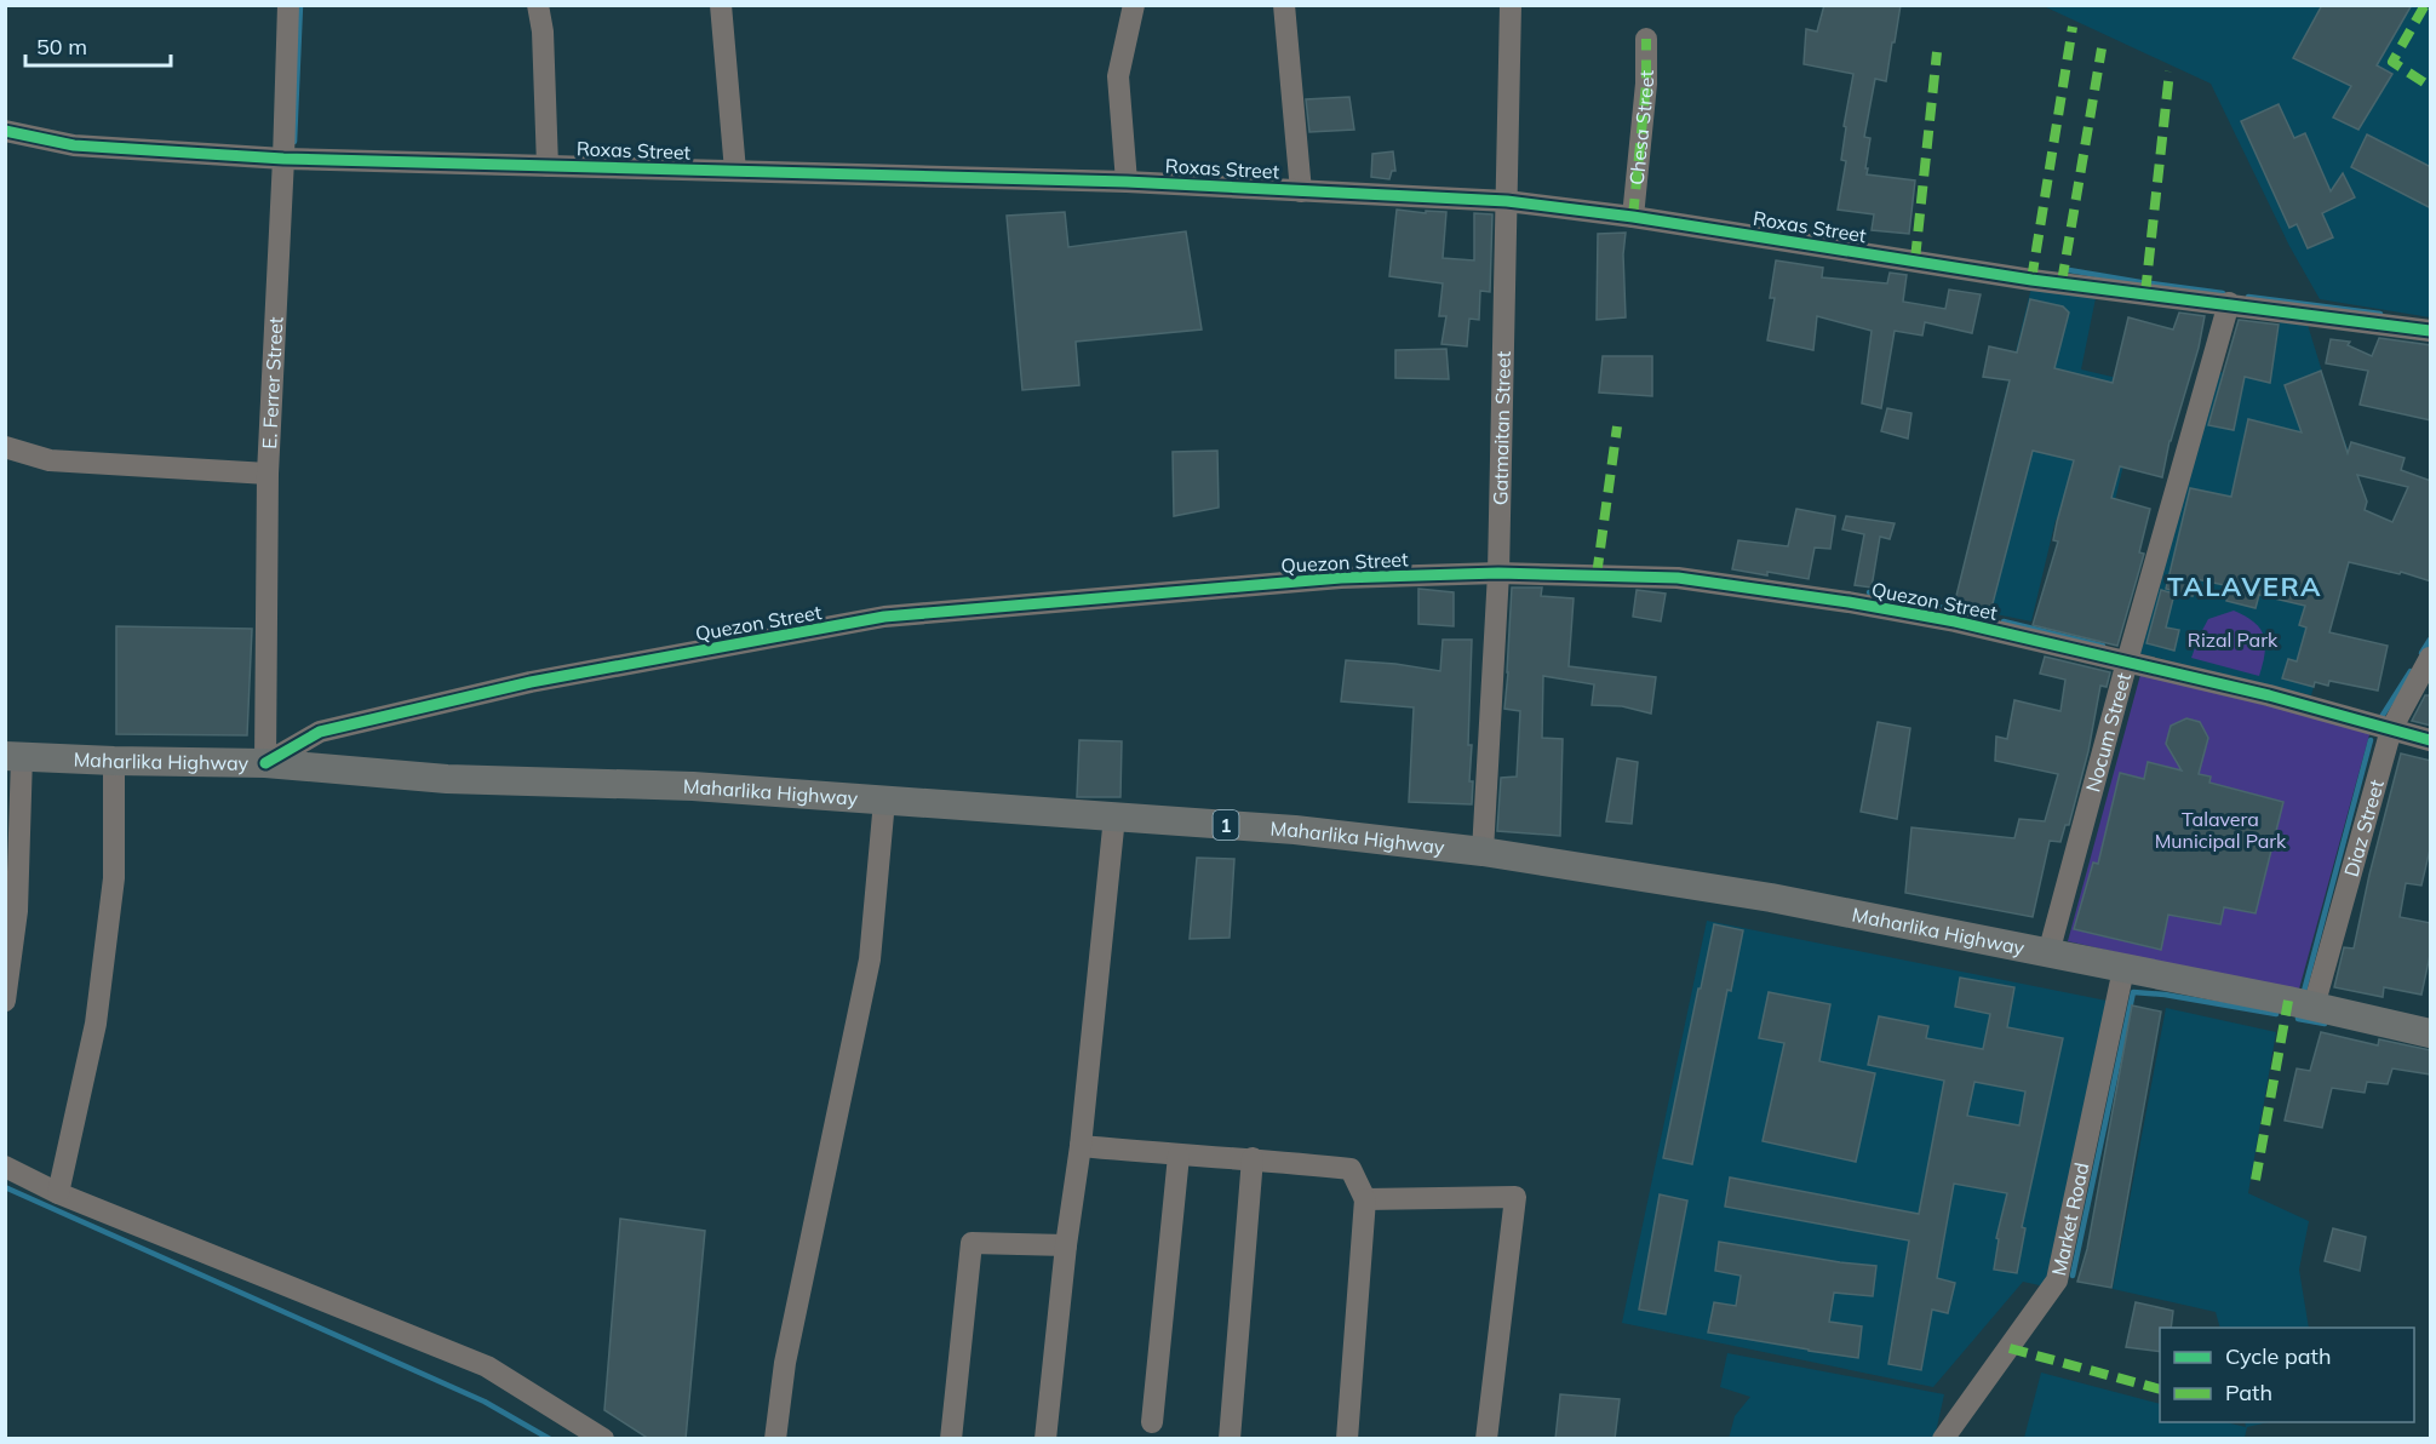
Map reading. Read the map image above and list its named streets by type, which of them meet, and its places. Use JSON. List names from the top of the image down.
{
  "streets": {
    "main road": ["Maharlika Highway", "1"],
    "street": [
      "Chesa Street",
      "Roxas Street",
      "E. Ferrer Street",
      "Gatmaitan Street",
      "Quezon Street",
      "Nocum Street",
      "Diaz Street",
      "Market Road"
    ]
  },
  "crossings": [
    ["Chesa Street", "Roxas Street"],
    ["Roxas Street", "E. Ferrer Street"],
    ["Roxas Street", "Gatmaitan Street"],
    ["Roxas Street", "Nocum Street"],
    ["E. Ferrer Street", "Quezon Street"],
    ["E. Ferrer Street", "Maharlika Highway"],
    ["Gatmaitan Street", "Quezon Street"],
    ["Gatmaitan Street", "Maharlika Highway"],
    ["Quezon Street", "Nocum Street"],
    ["Quezon Street", "Maharlika Highway"],
    ["Quezon Street", "Diaz Street"],
    ["Nocum Street", "Maharlika Highway"],
    ["Maharlika Highway", "Diaz Street"],
    ["Maharlika Highway", "Market Road"]
  ],
  "districts": ["TALAVERA"],
  "parks": ["Rizal Park", "Talavera Municipal Park"],
  "legend": ["Cycle path", "Path"],
  "scale_bar": "50 m"
}
